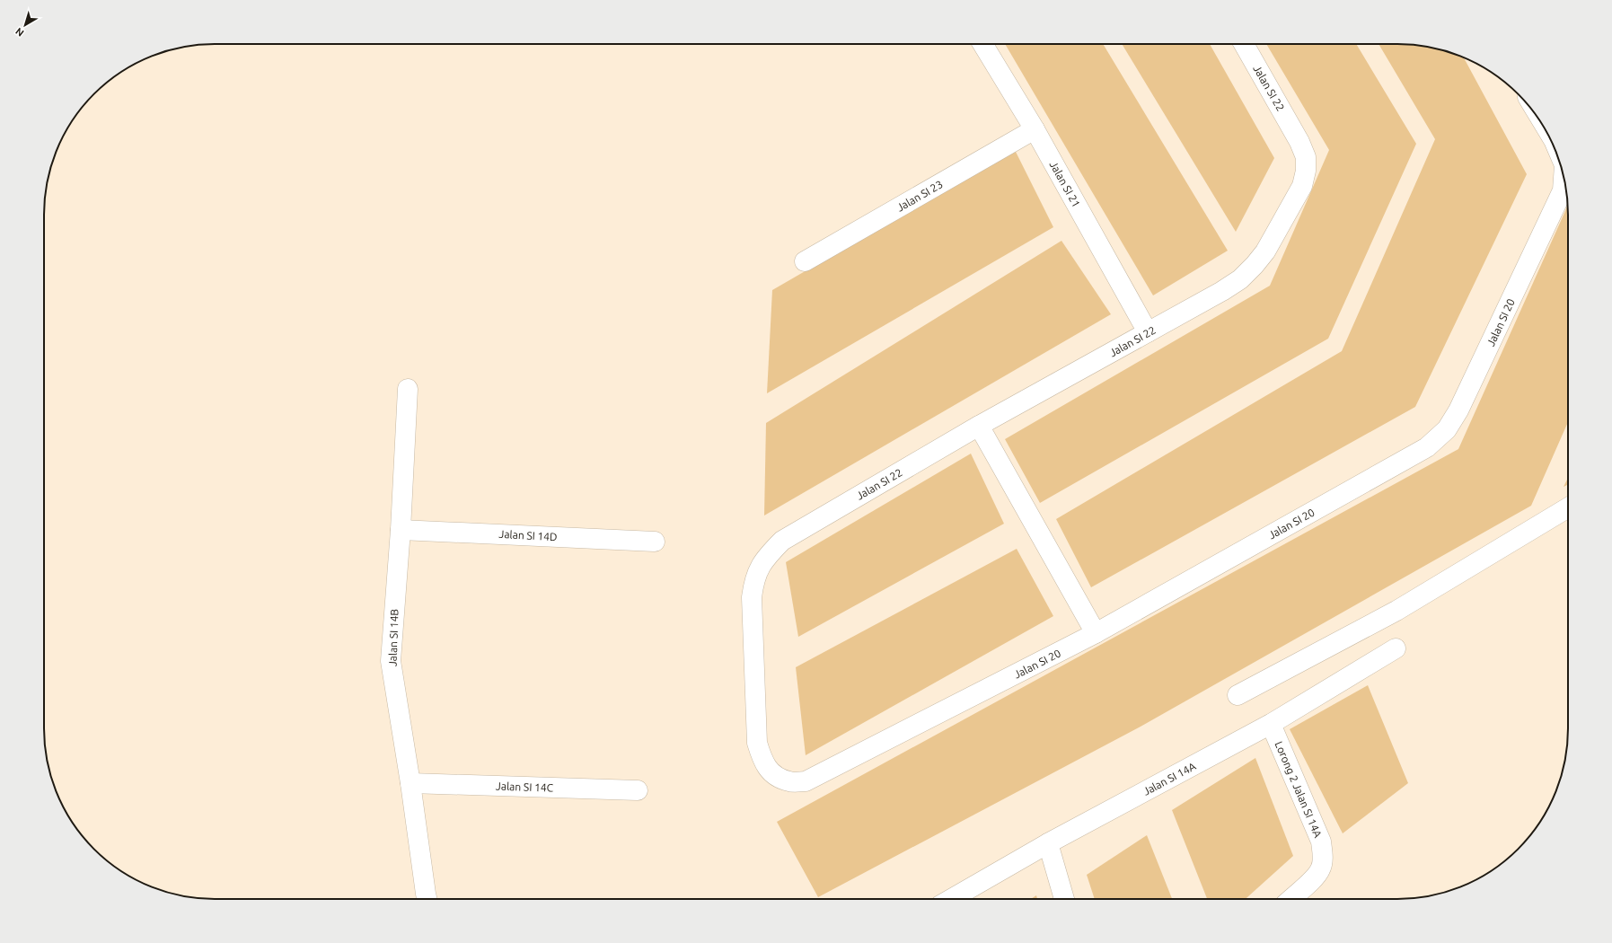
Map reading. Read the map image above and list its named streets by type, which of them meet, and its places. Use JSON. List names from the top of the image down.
{
  "streets": {
    "street": [
      "Jalan SI 22",
      "Jalan SI 21",
      "Jalan SI 23",
      "Jalan SI 20",
      "Jalan SI 14D",
      "Jalan SI 14B",
      "Jalan SI 14A",
      "Jalan SI 14C",
      "Lorong 2 Jalan SI 14A"
    ]
  },
  "crossings": [
    ["Jalan SI 22", "Jalan SI 21"],
    ["Jalan SI 22", "Jalan SI 20"],
    ["Jalan SI 21", "Jalan SI 23"],
    ["Jalan SI 14D", "Jalan SI 14B"],
    ["Jalan SI 14B", "Jalan SI 14C"],
    ["Jalan SI 14A", "Lorong 2 Jalan SI 14A"]
  ],
  "north": "bottom left"
}
